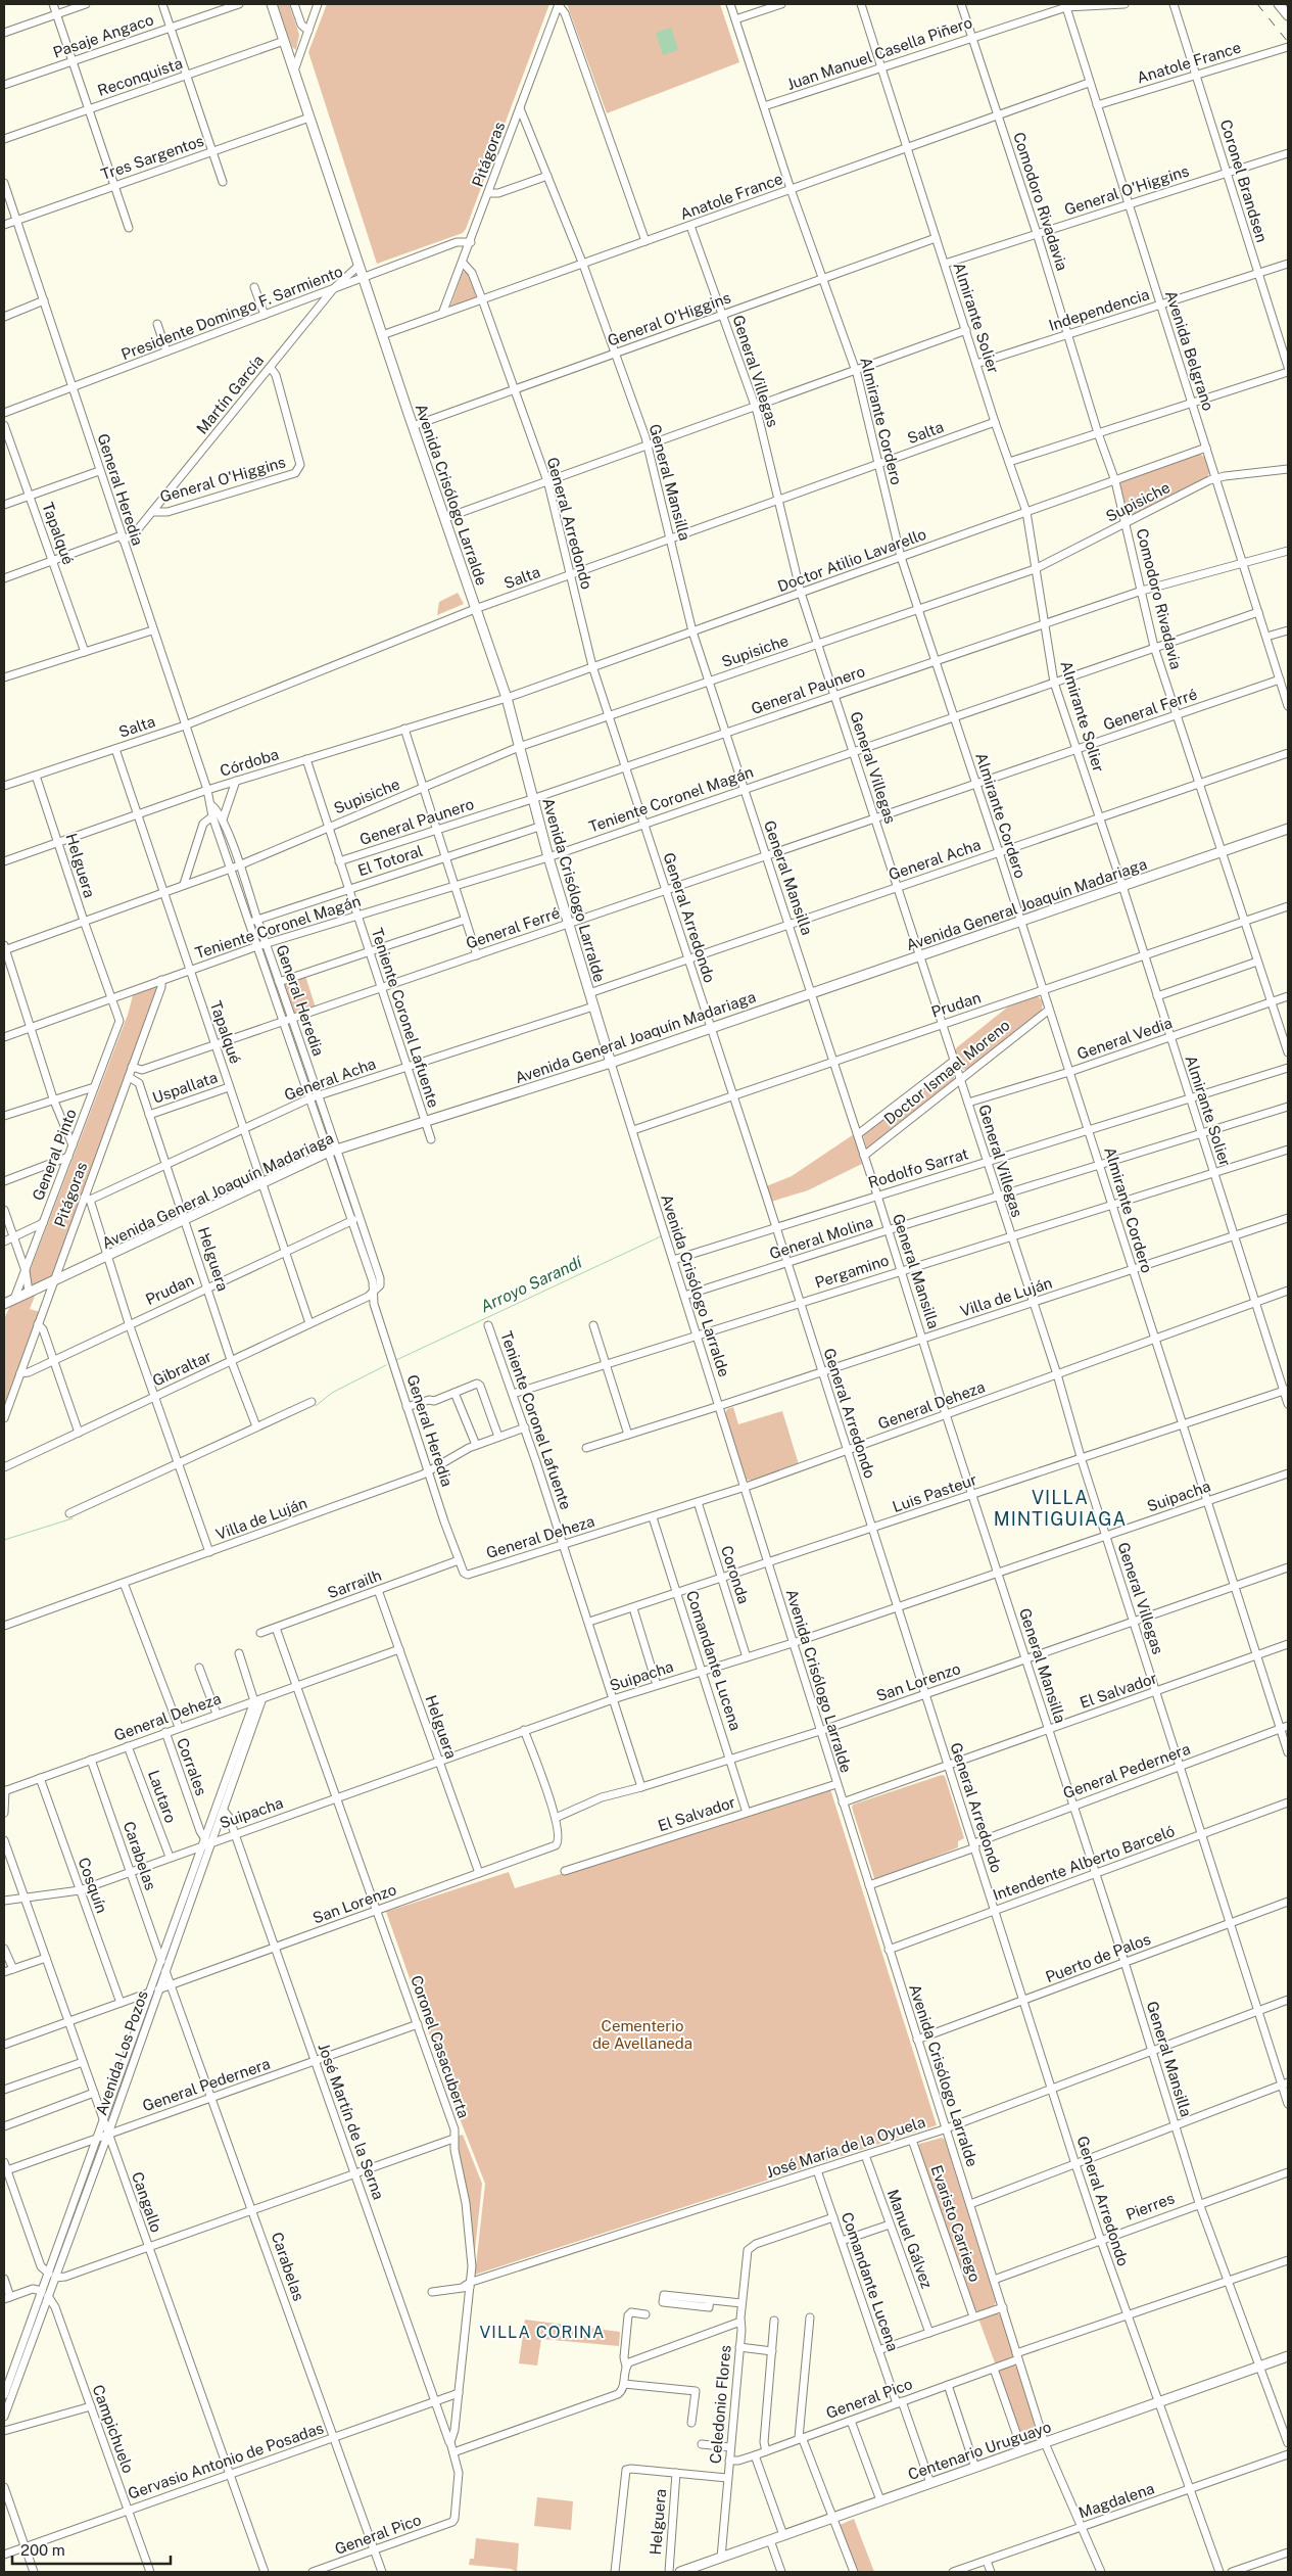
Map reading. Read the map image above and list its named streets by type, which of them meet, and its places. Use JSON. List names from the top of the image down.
{
  "streets": {
    "main road": ["Avenida Crisólogo Larralde", "Avenida General Joaquín Madariaga", "Centenario Uruguayo"],
    "street": [
      "Pasaje Angaco",
      "Juan Manuel Casella Piñero",
      "Anatole France",
      "Reconquista",
      "Pitágoras",
      "Tres Sargentos",
      "Coronel Brandsen",
      "General O'Higgins",
      "Comodoro Rivadavia",
      "Independencia",
      "Presidente Domingo F. Sarmiento",
      "Almirante Solier",
      "Avenida Belgrano",
      "General Villegas",
      "Martín García",
      "Almirante Cordero",
      "Salta",
      "General Mansilla",
      "General Heredia",
      "Supisiche",
      "General Arredondo",
      "Tapalqué",
      "Doctor Atilio Lavarello",
      "General Paunero",
      "General Ferré",
      "Córdoba",
      "Teniente Coronel Magán",
      "General Acha",
      "El Totoral",
      "Helguera",
      "Prudan",
      "Teniente Coronel Lafuente",
      "General Vedia",
      "Doctor Ismael Moreno",
      "Uspallata",
      "General Pinto",
      "Rodolfo Sarrat",
      "General Molina",
      "Pergamino",
      "Villa de Luján",
      "Gibraltar",
      "General Deheza",
      "Luis Pasteur",
      "Suipacha",
      "Coronda",
      "Sarrailh",
      "Comandante Lucena",
      "San Lorenzo",
      "El Salvador",
      "Corrales",
      "General Pedernera",
      "Lautaro",
      "Carabelas",
      "Intendente Alberto Barceló",
      "Cosquín",
      "Puerto de Palos",
      "Coronel Casacuberta",
      "Avenida Los Pozos",
      "José Martín de la Serna",
      "José María de la Oyuela",
      "Cangallo",
      "Pierres",
      "Evaristo Carriego",
      "Manuel Gálvez",
      "General Pico",
      "Celedonio Flores",
      "Campichuelo",
      "Gervasio Antonio de Posadas",
      "Magdalena"
    ]
  },
  "crossings": [
    ["Juan Manuel Casella Piñero", "Comodoro Rivadavia"],
    ["Juan Manuel Casella Piñero", "Almirante Solier"],
    ["Juan Manuel Casella Piñero", "Avenida Belgrano"],
    ["Juan Manuel Casella Piñero", "Almirante Cordero"],
    ["Anatole France", "Pitágoras"],
    ["Anatole France", "Coronel Brandsen"],
    ["Anatole France", "Comodoro Rivadavia"],
    ["Anatole France", "Almirante Solier"],
    ["Anatole France", "Avenida Belgrano"],
    ["Anatole France", "General Villegas"],
    ["Anatole France", "Almirante Cordero"],
    ["Anatole France", "General Mansilla"],
    ["Anatole France", "Avenida Crisólogo Larralde"],
    ["Anatole France", "General Arredondo"],
    ["Reconquista", "Avenida Crisólogo Larralde"],
    ["Pitágoras", "Presidente Domingo F. Sarmiento"],
    ["Pitágoras", "General Mansilla"],
    ["Pitágoras", "General Arredondo"],
    ["Pitágoras", "General Ferré"],
    ["Pitágoras", "Teniente Coronel Magán"],
    ["Pitágoras", "General Acha"],
    ["Pitágoras", "Helguera"],
    ["Pitágoras", "Avenida General Joaquín Madariaga"],
    ["Pitágoras", "Prudan"],
    ["Tres Sargentos", "General Heredia"],
    ["Tres Sargentos", "Avenida Crisólogo Larralde"],
    ["Coronel Brandsen", "General O'Higgins"],
    ["Coronel Brandsen", "Independencia"],
    ["General O'Higgins", "Comodoro Rivadavia"],
    ["General O'Higgins", "Almirante Solier"],
    ["General O'Higgins", "Avenida Belgrano"],
    ["General O'Higgins", "General Villegas"],
    ["General O'Higgins", "Martín García"],
    ["General O'Higgins", "Almirante Cordero"],
    ["General O'Higgins", "General Mansilla"],
    ["General O'Higgins", "Avenida Crisólogo Larralde"],
    ["General O'Higgins", "General Arredondo"],
    ["Comodoro Rivadavia", "Independencia"],
    ["Comodoro Rivadavia", "Supisiche"],
    ["Comodoro Rivadavia", "Doctor Atilio Lavarello"],
    ["Comodoro Rivadavia", "General Paunero"],
    ["Comodoro Rivadavia", "General Ferré"],
    ["Comodoro Rivadavia", "Teniente Coronel Magán"],
    ["Comodoro Rivadavia", "General Acha"],
    ["Comodoro Rivadavia", "Avenida General Joaquín Madariaga"],
    ["Comodoro Rivadavia", "Prudan"],
    ["Comodoro Rivadavia", "General Vedia"],
    ["Independencia", "Almirante Solier"],
    ["Independencia", "Avenida Belgrano"],
    ["Presidente Domingo F. Sarmiento", "Martín García"],
    ["Presidente Domingo F. Sarmiento", "General Heredia"],
    ["Presidente Domingo F. Sarmiento", "Avenida Crisólogo Larralde"],
    ["Almirante Solier", "Salta"],
    ["Almirante Solier", "Supisiche"],
    ["Almirante Solier", "Doctor Atilio Lavarello"],
    ["Almirante Solier", "General Paunero"],
    ["Almirante Solier", "General Ferré"],
    ["Almirante Solier", "Teniente Coronel Magán"],
    ["Almirante Solier", "General Acha"],
    ["Almirante Solier", "Avenida General Joaquín Madariaga"],
    ["Almirante Solier", "Prudan"],
    ["Almirante Solier", "General Vedia"],
    ["Almirante Solier", "Rodolfo Sarrat"],
    ["Almirante Solier", "General Molina"],
    ["Almirante Solier", "Pergamino"],
    ["Almirante Solier", "Villa de Luján"],
    ["Almirante Solier", "General Deheza"],
    ["Almirante Solier", "Luis Pasteur"],
    ["Avenida Belgrano", "Supisiche"],
    ["Avenida Belgrano", "Doctor Atilio Lavarello"],
    ["Avenida Belgrano", "General Paunero"],
    ["Avenida Belgrano", "General Ferré"],
    ["Avenida Belgrano", "Teniente Coronel Magán"],
    ["General Villegas", "Salta"],
    ["General Villegas", "Supisiche"],
    ["General Villegas", "Doctor Atilio Lavarello"],
    ["General Villegas", "General Paunero"],
    ["General Villegas", "General Ferré"],
    ["General Villegas", "Teniente Coronel Magán"],
    ["General Villegas", "General Acha"],
    ["General Villegas", "Avenida General Joaquín Madariaga"],
    ["General Villegas", "Prudan"],
    ["General Villegas", "General Vedia"],
    ["General Villegas", "Doctor Ismael Moreno"],
    ["General Villegas", "Rodolfo Sarrat"],
    ["General Villegas", "General Molina"],
    ["General Villegas", "Pergamino"],
    ["General Villegas", "Villa de Luján"],
    ["General Villegas", "General Deheza"],
    ["General Villegas", "Luis Pasteur"],
    ["General Villegas", "Suipacha"],
    ["General Villegas", "San Lorenzo"],
    ["General Villegas", "El Salvador"],
    ["General Villegas", "General Pedernera"],
    ["General Villegas", "Intendente Alberto Barceló"],
    ["General Villegas", "Puerto de Palos"],
    ["General Villegas", "José María de la Oyuela"],
    ["Martín García", "General Heredia"],
    ["Martín García", "Avenida Crisólogo Larralde"],
    ["Almirante Cordero", "Salta"],
    ["Almirante Cordero", "Supisiche"],
    ["Almirante Cordero", "Doctor Atilio Lavarello"],
    ["Almirante Cordero", "General Paunero"],
    ["Almirante Cordero", "General Ferré"],
    ["Almirante Cordero", "Teniente Coronel Magán"],
    ["Almirante Cordero", "General Acha"],
    ["Almirante Cordero", "Avenida General Joaquín Madariaga"],
    ["Almirante Cordero", "Prudan"],
    ["Almirante Cordero", "General Vedia"],
    ["Almirante Cordero", "Doctor Ismael Moreno"],
    ["Almirante Cordero", "Rodolfo Sarrat"],
    ["Almirante Cordero", "General Molina"],
    ["Almirante Cordero", "Pergamino"],
    ["Almirante Cordero", "Villa de Luján"],
    ["Almirante Cordero", "General Deheza"],
    ["Almirante Cordero", "Luis Pasteur"],
    ["Almirante Cordero", "Suipacha"],
    ["Almirante Cordero", "San Lorenzo"],
    ["Almirante Cordero", "El Salvador"],
    ["Almirante Cordero", "General Pedernera"],
    ["Salta", "General Mansilla"],
    ["Salta", "General Heredia"],
    ["Salta", "Avenida Crisólogo Larralde"],
    ["Salta", "General Arredondo"],
    ["Salta", "Tapalqué"],
    ["Salta", "Helguera"],
    ["General Mansilla", "Supisiche"],
    ["General Mansilla", "Doctor Atilio Lavarello"],
    ["General Mansilla", "General Paunero"],
    ["General Mansilla", "General Ferré"],
    ["General Mansilla", "Teniente Coronel Magán"],
    ["General Mansilla", "General Acha"],
    ["General Mansilla", "Avenida General Joaquín Madariaga"],
    ["General Mansilla", "Prudan"],
    ["General Mansilla", "Doctor Ismael Moreno"],
    ["General Mansilla", "Rodolfo Sarrat"],
    ["General Mansilla", "General Molina"],
    ["General Mansilla", "Pergamino"],
    ["General Mansilla", "Villa de Luján"],
    ["General Mansilla", "General Deheza"],
    ["General Mansilla", "Luis Pasteur"],
    ["General Mansilla", "Suipacha"],
    ["General Mansilla", "San Lorenzo"],
    ["General Mansilla", "El Salvador"],
    ["General Mansilla", "General Pedernera"],
    ["General Mansilla", "Intendente Alberto Barceló"],
    ["General Mansilla", "Puerto de Palos"],
    ["General Mansilla", "José María de la Oyuela"],
    ["General Mansilla", "Pierres"],
    ["General Mansilla", "General Pico"],
    ["General Mansilla", "Centenario Uruguayo"],
    ["General Heredia", "Supisiche"],
    ["General Heredia", "General Ferré"],
    ["General Heredia", "Córdoba"],
    ["General Heredia", "Teniente Coronel Magán"],
    ["General Heredia", "General Acha"],
    ["General Heredia", "El Totoral"],
    ["General Heredia", "Avenida General Joaquín Madariaga"],
    ["General Heredia", "Prudan"],
    ["General Heredia", "Villa de Luján"],
    ["General Heredia", "Gibraltar"],
    ["General Heredia", "General Deheza"],
    ["General Heredia", "Sarrailh"],
    ["Avenida Crisólogo Larralde", "Supisiche"],
    ["Avenida Crisólogo Larralde", "Doctor Atilio Lavarello"],
    ["Avenida Crisólogo Larralde", "General Paunero"],
    ["Avenida Crisólogo Larralde", "General Ferré"],
    ["Avenida Crisólogo Larralde", "Córdoba"],
    ["Avenida Crisólogo Larralde", "Teniente Coronel Magán"],
    ["Avenida Crisólogo Larralde", "General Acha"],
    ["Avenida Crisólogo Larralde", "El Totoral"],
    ["Avenida Crisólogo Larralde", "Avenida General Joaquín Madariaga"],
    ["Avenida Crisólogo Larralde", "Prudan"],
    ["Avenida Crisólogo Larralde", "Rodolfo Sarrat"],
    ["Avenida Crisólogo Larralde", "General Molina"],
    ["Avenida Crisólogo Larralde", "Pergamino"],
    ["Avenida Crisólogo Larralde", "Villa de Luján"],
    ["Avenida Crisólogo Larralde", "General Deheza"],
    ["Avenida Crisólogo Larralde", "Luis Pasteur"],
    ["Avenida Crisólogo Larralde", "Suipacha"],
    ["Avenida Crisólogo Larralde", "San Lorenzo"],
    ["Avenida Crisólogo Larralde", "El Salvador"],
    ["Avenida Crisólogo Larralde", "General Pedernera"],
    ["Avenida Crisólogo Larralde", "Intendente Alberto Barceló"],
    ["Avenida Crisólogo Larralde", "Puerto de Palos"],
    ["Avenida Crisólogo Larralde", "José María de la Oyuela"],
    ["Avenida Crisólogo Larralde", "Pierres"],
    ["Avenida Crisólogo Larralde", "General Pico"],
    ["Avenida Crisólogo Larralde", "Centenario Uruguayo"],
    ["Avenida Crisólogo Larralde", "Magdalena"],
    ["Supisiche", "General Arredondo"],
    ["Supisiche", "Teniente Coronel Lafuente"],
    ["General Arredondo", "Doctor Atilio Lavarello"],
    ["General Arredondo", "General Paunero"],
    ["General Arredondo", "General Ferré"],
    ["General Arredondo", "Teniente Coronel Magán"],
    ["General Arredondo", "General Acha"],
    ["General Arredondo", "Avenida General Joaquín Madariaga"],
    ["General Arredondo", "Prudan"],
    ["General Arredondo", "Rodolfo Sarrat"],
    ["General Arredondo", "General Molina"],
    ["General Arredondo", "Pergamino"],
    ["General Arredondo", "Villa de Luján"],
    ["General Arredondo", "General Deheza"],
    ["General Arredondo", "Luis Pasteur"],
    ["General Arredondo", "Suipacha"],
    ["General Arredondo", "San Lorenzo"],
    ["General Arredondo", "El Salvador"],
    ["General Arredondo", "General Pedernera"],
    ["General Arredondo", "Intendente Alberto Barceló"],
    ["General Arredondo", "Puerto de Palos"],
    ["General Arredondo", "José María de la Oyuela"],
    ["General Arredondo", "Pierres"],
    ["General Arredondo", "General Pico"],
    ["General Arredondo", "Centenario Uruguayo"],
    ["General Arredondo", "Magdalena"],
    ["Tapalqué", "General Ferré"],
    ["Tapalqué", "Córdoba"],
    ["Tapalqué", "Teniente Coronel Magán"],
    ["Tapalqué", "General Acha"],
    ["Tapalqué", "Avenida General Joaquín Madariaga"],
    ["Tapalqué", "Prudan"],
    ["Tapalqué", "Uspallata"],
    ["Tapalqué", "Gibraltar"],
    ["Doctor Atilio Lavarello", "Córdoba"],
    ["General Paunero", "Teniente Coronel Lafuente"],
    ["General Ferré", "Teniente Coronel Lafuente"],
    ["Córdoba", "Helguera"],
    ["Córdoba", "Teniente Coronel Lafuente"],
    ["Teniente Coronel Magán", "Helguera"],
    ["Teniente Coronel Magán", "Teniente Coronel Lafuente"],
    ["General Acha", "Helguera"],
    ["General Acha", "Teniente Coronel Lafuente"],
    ["El Totoral", "Teniente Coronel Lafuente"],
    ["Helguera", "Avenida General Joaquín Madariaga"],
    ["Helguera", "Prudan"],
    ["Helguera", "Uspallata"],
    ["Helguera", "General Pinto"],
    ["Helguera", "Gibraltar"],
    ["Helguera", "General Deheza"],
    ["Helguera", "Suipacha"],
    ["Helguera", "Sarrailh"],
    ["Helguera", "San Lorenzo"],
    ["Avenida General Joaquín Madariaga", "Teniente Coronel Lafuente"],
    ["Avenida General Joaquín Madariaga", "General Pinto"],
    ["Teniente Coronel Lafuente", "Pergamino"],
    ["Teniente Coronel Lafuente", "Villa de Luján"],
    ["Teniente Coronel Lafuente", "General Deheza"],
    ["Teniente Coronel Lafuente", "Luis Pasteur"],
    ["Teniente Coronel Lafuente", "Suipacha"],
    ["Teniente Coronel Lafuente", "San Lorenzo"],
    ["General Deheza", "Coronda"],
    ["General Deheza", "Comandante Lucena"],
    ["General Deheza", "Corrales"],
    ["General Deheza", "Lautaro"],
    ["General Deheza", "Carabelas"],
    ["General Deheza", "Cosquín"],
    ["General Deheza", "Coronel Casacuberta"],
    ["General Deheza", "Avenida Los Pozos"],
    ["Luis Pasteur", "Coronda"],
    ["Luis Pasteur", "Comandante Lucena"],
    ["Suipacha", "Coronda"],
    ["Suipacha", "Comandante Lucena"],
    ["Suipacha", "Corrales"],
    ["Suipacha", "Lautaro"],
    ["Suipacha", "Carabelas"],
    ["Suipacha", "Cosquín"],
    ["Suipacha", "Coronel Casacuberta"],
    ["Suipacha", "Avenida Los Pozos"],
    ["Suipacha", "José Martín de la Serna"],
    ["Suipacha", "Cangallo"],
    ["Sarrailh", "Coronel Casacuberta"],
    ["Comandante Lucena", "San Lorenzo"],
    ["Comandante Lucena", "El Salvador"],
    ["Comandante Lucena", "José María de la Oyuela"],
    ["Comandante Lucena", "General Pico"],
    ["Comandante Lucena", "Celedonio Flores"],
    ["Comandante Lucena", "Centenario Uruguayo"],
    ["San Lorenzo", "Carabelas"],
    ["San Lorenzo", "Coronel Casacuberta"],
    ["San Lorenzo", "Avenida Los Pozos"],
    ["San Lorenzo", "José Martín de la Serna"],
    ["Corrales", "Avenida Los Pozos"],
    ["General Pedernera", "Carabelas"],
    ["General Pedernera", "Coronel Casacuberta"],
    ["General Pedernera", "Avenida Los Pozos"],
    ["General Pedernera", "José Martín de la Serna"],
    ["General Pedernera", "Cangallo"],
    ["Carabelas", "Avenida Los Pozos"],
    ["Carabelas", "General Pico"],
    ["Carabelas", "Gervasio Antonio de Posadas"],
    ["Coronel Casacuberta", "José Martín de la Serna"],
    ["Coronel Casacuberta", "José María de la Oyuela"],
    ["Coronel Casacuberta", "General Pico"],
    ["Coronel Casacuberta", "Gervasio Antonio de Posadas"],
    ["Avenida Los Pozos", "José Martín de la Serna"],
    ["Avenida Los Pozos", "Cangallo"],
    ["Avenida Los Pozos", "Campichuelo"],
    ["José Martín de la Serna", "Gervasio Antonio de Posadas"],
    ["José María de la Oyuela", "Evaristo Carriego"],
    ["José María de la Oyuela", "Manuel Gálvez"],
    ["Cangallo", "Gervasio Antonio de Posadas"],
    ["General Pico", "Celedonio Flores"],
    ["Celedonio Flores", "Centenario Uruguayo"],
    ["Campichuelo", "Gervasio Antonio de Posadas"]
  ],
  "districts": ["VILLA MINTIGUIAGA", "VILLA CORINA"],
  "water": ["Arroyo Sarandí"],
  "parks": ["Cementerio de Avellaneda"],
  "scale_bar": "200 m"
}
